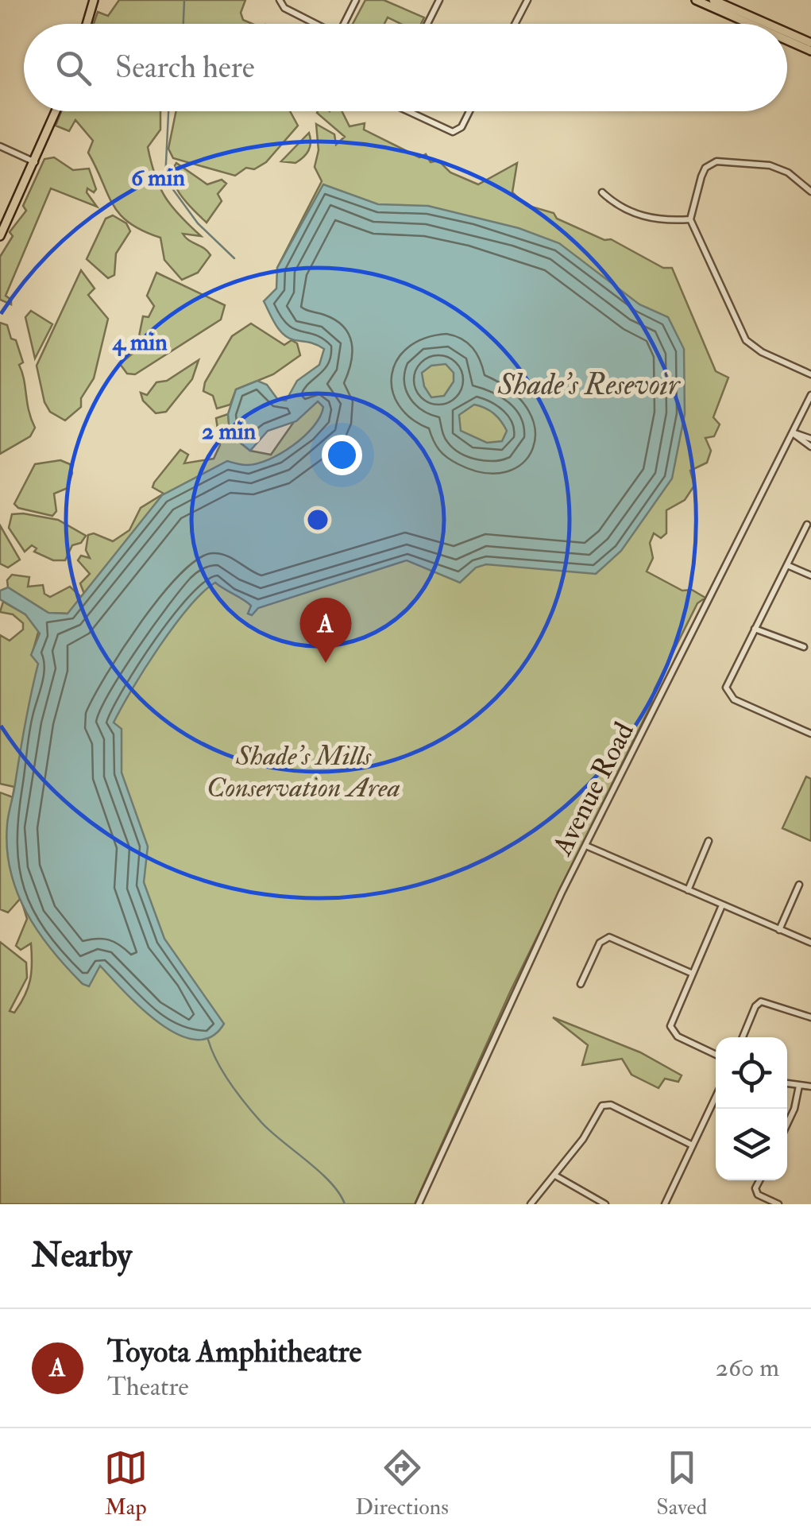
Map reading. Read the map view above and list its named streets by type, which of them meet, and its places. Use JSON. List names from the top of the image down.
{
  "streets": {
    "street": ["Avenue Road"]
  },
  "water": ["Shade’s Resevoir"],
  "parks": ["Shade’s Mills Conservation Area"],
  "page": {
    "search": "Search here",
    "pins": "A",
    "heading": "Nearby",
    "list": [
      {
        "mark": "A",
        "name": "Toyota Amphitheatre",
        "note": "Theatre",
        "value": "260 m"
      }
    ],
    "nav": ["Map", "Directions", "Saved"]
  },
  "rings": ["6 min", "4 min", "2 min"]
}
